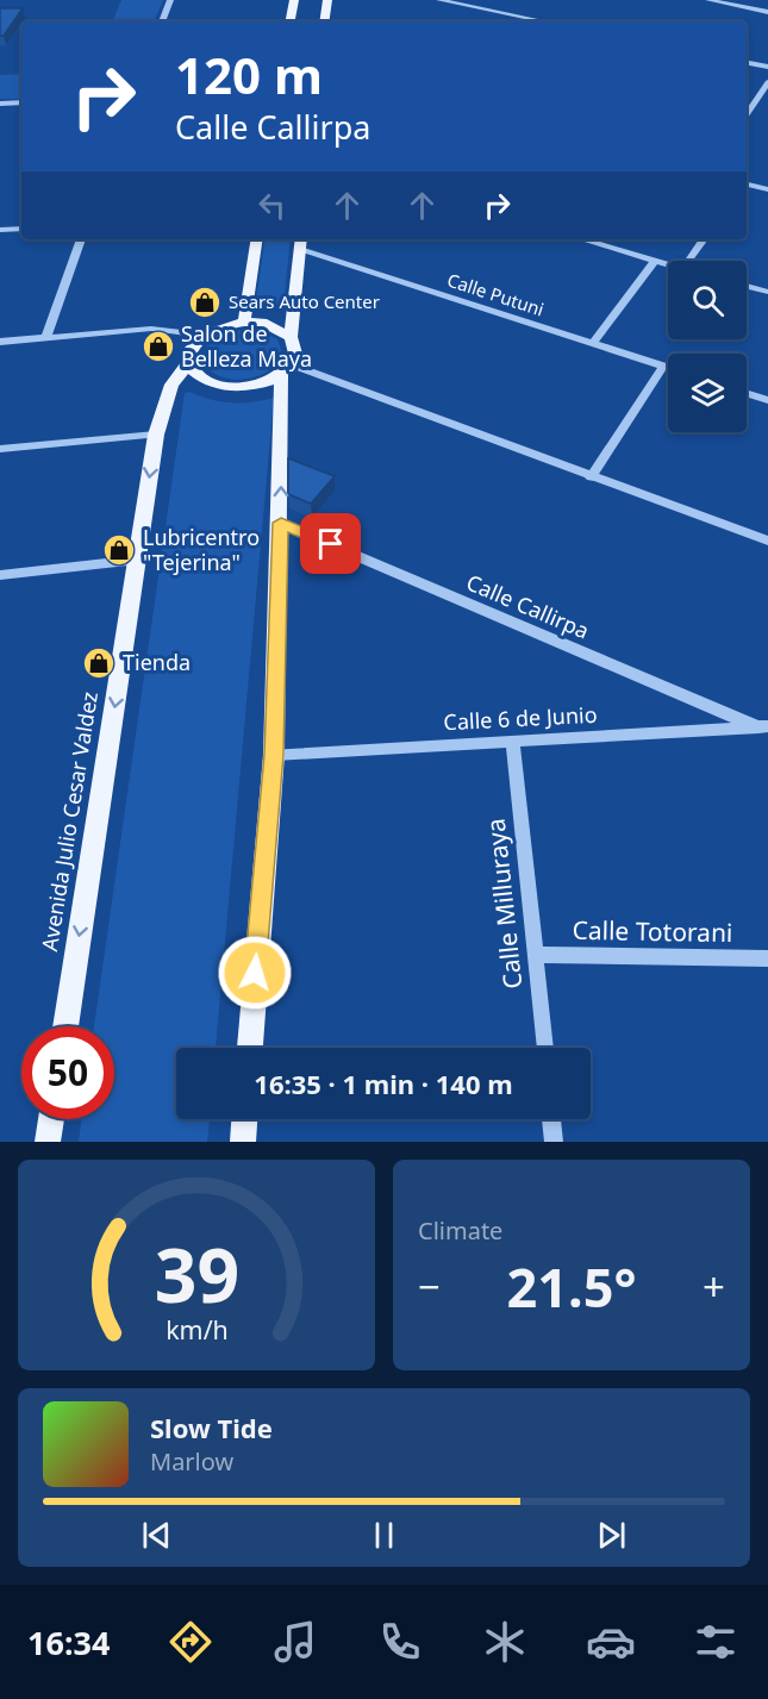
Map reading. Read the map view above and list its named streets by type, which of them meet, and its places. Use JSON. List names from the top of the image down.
{
  "streets": {
    "main road": ["Avenida Julio Cesar Valdez"],
    "street": [
      "Calle Putuni",
      "Calle Callirpa",
      "Calle 6 de Junio",
      "Calle Milluraya",
      "Calle Totorani"
    ]
  },
  "crossings": [
    ["Calle Callirpa", "Calle 6 de Junio"],
    ["Calle 6 de Junio", "Calle Milluraya"],
    ["Calle Milluraya", "Calle Totorani"]
  ],
  "places": {
    "shop": [
      "Sears Auto Center",
      "Salon de Belleza Maya",
      "Lubricentro \"Tejerina\"",
      "Tienda"
    ]
  },
  "page": {
    "turn": ["120 m", "Calle Callirpa"],
    "limit": "50",
    "trip": "16:35 · 1 min · 140 m",
    "tile": "Climate",
    "heat": ["−", "21.5°", "+"],
    "song": ["Slow Tide", "Marlow"],
    "tabs": "16:34",
    "gauge": ["39", "km/h"]
  }
}
